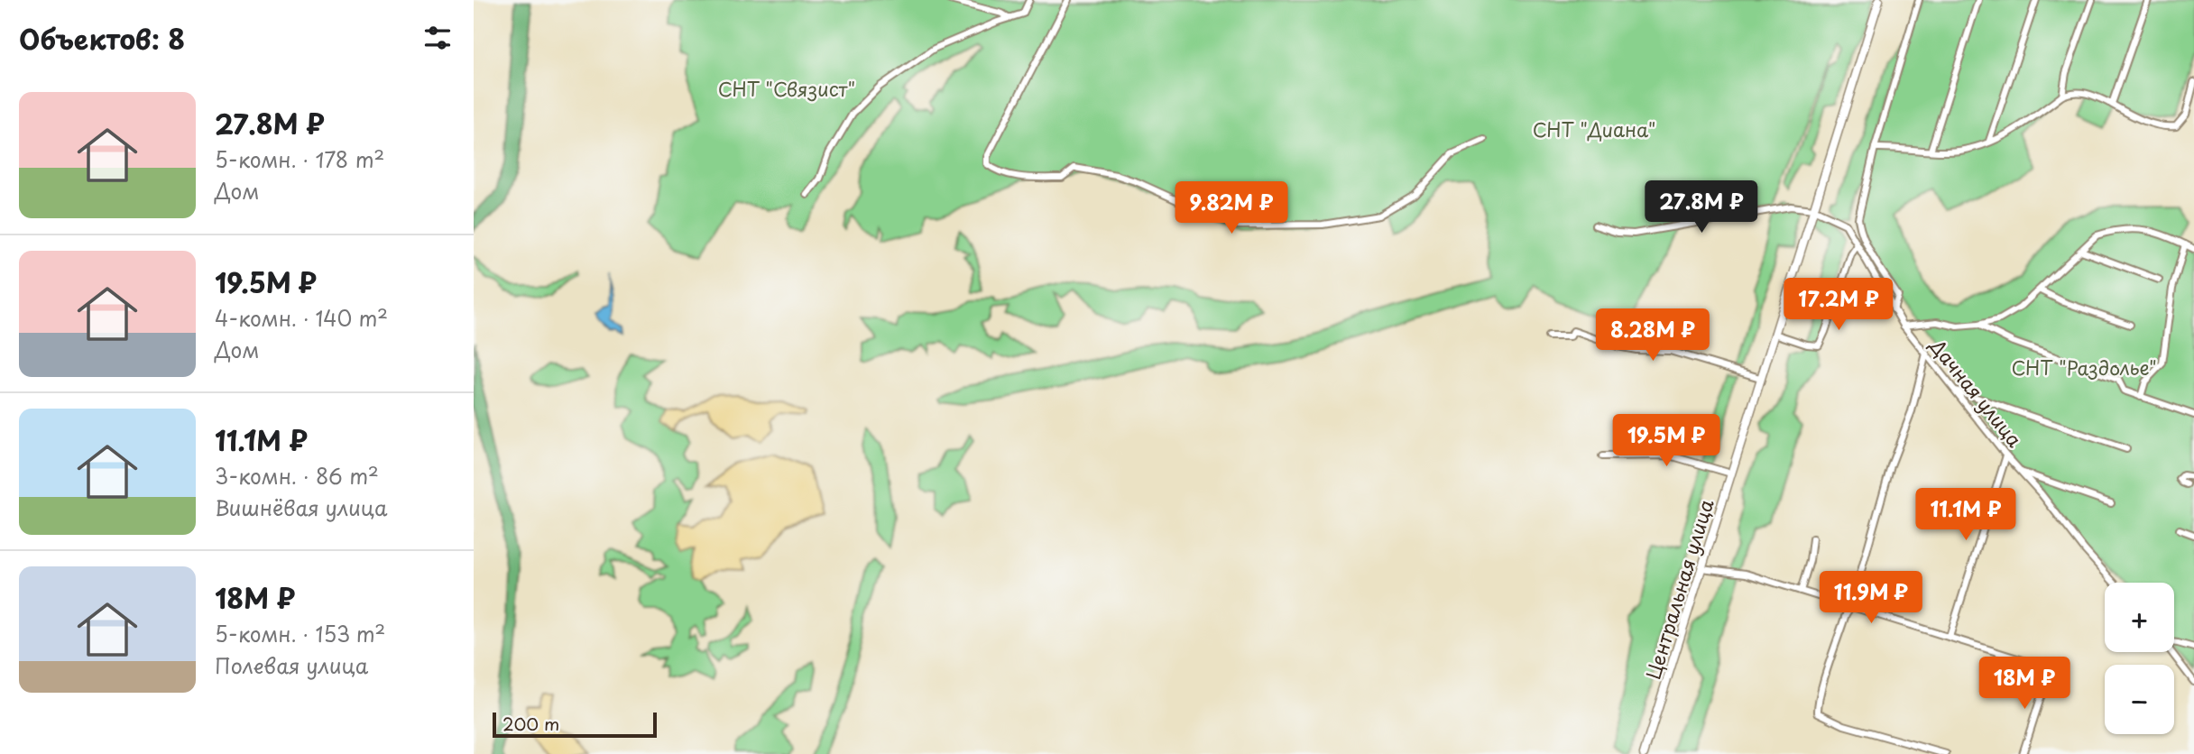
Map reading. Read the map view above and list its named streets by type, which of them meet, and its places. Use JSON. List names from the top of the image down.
{
  "streets": {
    "street": ["Дачная улица", "Центральная улица"]
  },
  "crossings": [
    ["Дачная улица", "Центральная улица"]
  ],
  "parks": ["СНТ \"Связист\"", "СНТ \"Диана\"", "СНТ \"Раздолье\""],
  "scale_bar": "200 m",
  "page": {
    "heading": "Объектов: 8",
    "list": [
      {
        "name": "27.8M ₽",
        "note": "5-комн. · 178 m² · Дом"
      },
      {
        "name": "19.5M ₽",
        "note": "4-комн. · 140 m² · Дом"
      },
      {
        "name": "11.1M ₽",
        "note": "3-комн. · 86 m² · Вишнёвая улица"
      },
      {
        "name": "18M ₽",
        "note": "5-комн. · 153 m² · Полевая улица"
      }
    ],
    "price": [
      "27.8M ₽",
      "9.82M ₽",
      "17.2M ₽",
      "8.28M ₽",
      "19.5M ₽",
      "11.1M ₽",
      "11.9M ₽",
      "18M ₽"
    ],
    "map_buttons": ["+", "−"],
    "scale": "200 m"
  }
}
